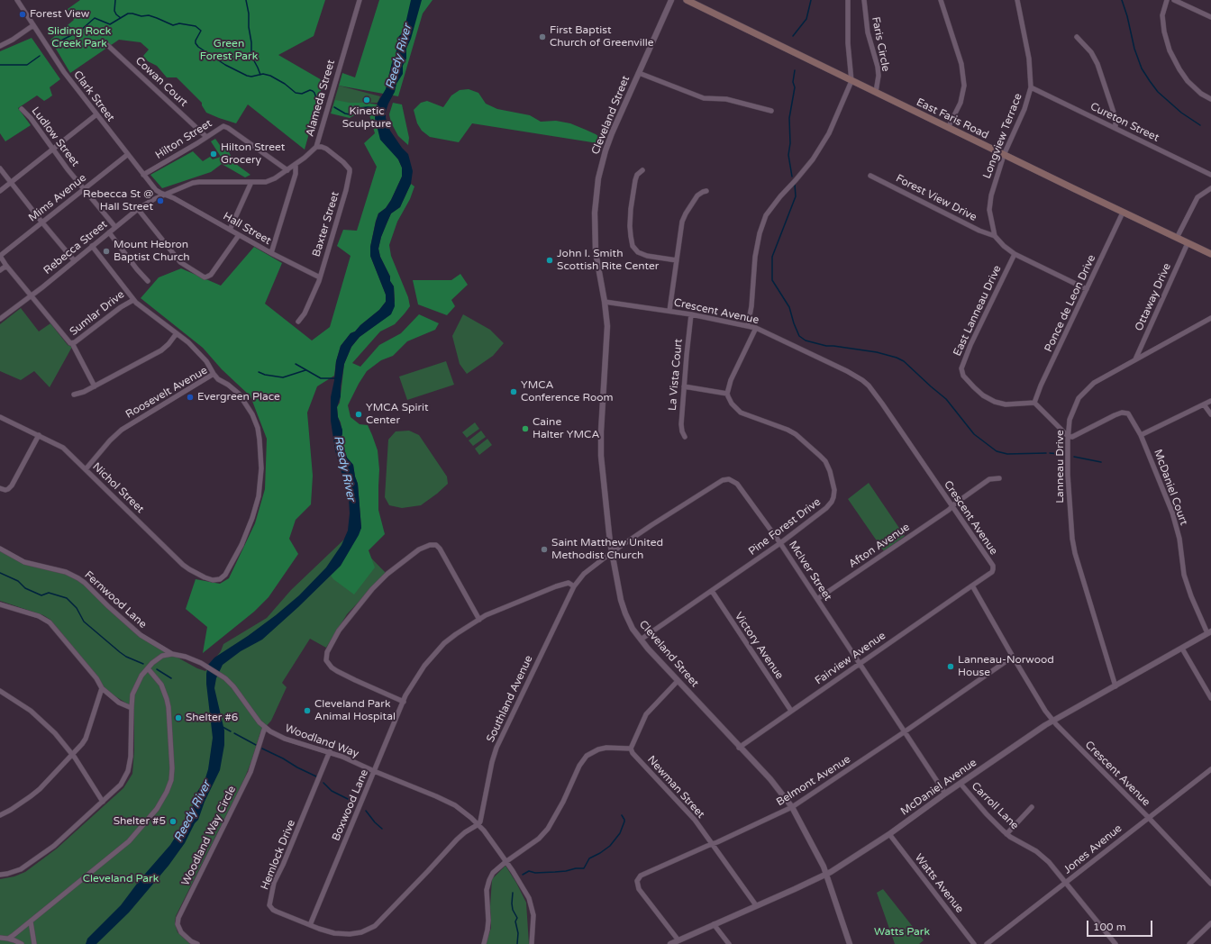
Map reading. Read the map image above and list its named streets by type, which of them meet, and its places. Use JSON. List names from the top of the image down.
{
  "streets": {
    "main road": ["East Faris Road"],
    "street": [
      "Faris Circle",
      "Cowan Court",
      "Clark Street",
      "Alameda Street",
      "Cleveland Street",
      "Cureton Street",
      "Longview Terrace",
      "Ludlow Street",
      "Hilton Street",
      "Mims Avenue",
      "Forest View Drive",
      "Baxter Street",
      "Hall Street",
      "Rebecca Street",
      "Ottaway Drive",
      "Ponce de Leon Drive",
      "East Lanneau Drive",
      "Crescent Avenue",
      "Sumlar Drive",
      "La Vista Court",
      "Roosevelt Avenue",
      "Lanneau Drive",
      "McDaniel Court",
      "Nichol Street",
      "Pine Forest Drive",
      "Afton Avenue",
      "McIver Street",
      "Fernwood Lane",
      "Victory Avenue",
      "Fairview Avenue",
      "Southland Avenue",
      "Woodland Way",
      "Belmont Avenue",
      "Newman Street",
      "McDaniel Avenue",
      "Boxwood Lane",
      "Carroll Lane",
      "Woodland Way Circle",
      "Jones Avenue",
      "Hemlock Drive",
      "Watts Avenue"
    ]
  },
  "crossings": [
    ["Faris Circle", "East Faris Road"],
    ["Cowan Court", "Hilton Street"],
    ["Clark Street", "Alameda Street"],
    ["Clark Street", "Hilton Street"],
    ["Clark Street", "Mims Avenue"],
    ["Clark Street", "Hall Street"],
    ["Clark Street", "Rebecca Street"],
    ["Alameda Street", "Hilton Street"],
    ["Alameda Street", "Baxter Street"],
    ["Alameda Street", "Hall Street"],
    ["Alameda Street", "Rebecca Street"],
    ["Cleveland Street", "Crescent Avenue"],
    ["Cleveland Street", "Pine Forest Drive"],
    ["Cleveland Street", "McIver Street"],
    ["Cleveland Street", "Fairview Avenue"],
    ["Cleveland Street", "Belmont Avenue"],
    ["Cleveland Street", "McDaniel Avenue"],
    ["East Faris Road", "Longview Terrace"],
    ["East Faris Road", "Ottaway Drive"],
    ["East Faris Road", "Ponce de Leon Drive"],
    ["Cureton Street", "Longview Terrace"],
    ["Longview Terrace", "Forest View Drive"],
    ["Ludlow Street", "Mims Avenue"],
    ["Ludlow Street", "Rebecca Street"],
    ["Mims Avenue", "Sumlar Drive"],
    ["Baxter Street", "Hall Street"],
    ["Hall Street", "Rebecca Street"],
    ["Rebecca Street", "Sumlar Drive"],
    ["Ottaway Drive", "Lanneau Drive"],
    ["Ponce de Leon Drive", "East Lanneau Drive"],
    ["Crescent Avenue", "La Vista Court"],
    ["Crescent Avenue", "Afton Avenue"],
    ["Crescent Avenue", "Fairview Avenue"],
    ["Crescent Avenue", "Belmont Avenue"],
    ["Crescent Avenue", "McDaniel Avenue"],
    ["Crescent Avenue", "Jones Avenue"],
    ["Roosevelt Avenue", "Nichol Street"],
    ["Lanneau Drive", "McDaniel Court"],
    ["Lanneau Drive", "McDaniel Avenue"],
    ["McDaniel Court", "McDaniel Avenue"],
    ["Pine Forest Drive", "McIver Street"],
    ["Pine Forest Drive", "Victory Avenue"],
    ["Afton Avenue", "McIver Street"],
    ["McIver Street", "Fairview Avenue"],
    ["McIver Street", "Belmont Avenue"],
    ["McIver Street", "McDaniel Avenue"],
    ["Fernwood Lane", "Woodland Way"],
    ["Victory Avenue", "Fairview Avenue"],
    ["Southland Avenue", "Woodland Way"],
    ["Southland Avenue", "Boxwood Lane"],
    ["Southland Avenue", "Hemlock Drive"],
    ["Woodland Way", "Boxwood Lane"],
    ["Woodland Way", "Woodland Way Circle"],
    ["Woodland Way", "Hemlock Drive"],
    ["Belmont Avenue", "Newman Street"],
    ["Belmont Avenue", "McDaniel Avenue"],
    ["Newman Street", "McDaniel Avenue"],
    ["McDaniel Avenue", "Carroll Lane"],
    ["McDaniel Avenue", "Watts Avenue"],
    ["Boxwood Lane", "Hemlock Drive"],
    ["Carroll Lane", "Jones Avenue"]
  ],
  "water": ["Reedy River"],
  "parks": [
    "Sliding Rock Creek Park",
    "Green Forest Park",
    "Cleveland Park",
    "Watts Park"
  ],
  "places": [
    "Forest View",
    "First Baptist Church of Greenville",
    "Kinetic Sculpture",
    "Hilton Street Grocery",
    "Rebecca St @ Hall Street",
    "Mount Hebron Baptist Church",
    "John I. Smith Scottish Rite Center",
    "YMCA Conference Room",
    "Evergreen Place",
    "YMCA Spirit Center",
    "Caine Halter YMCA",
    "Saint Matthew United Methodist Church",
    "Lanneau-Norwood House",
    "Cleveland Park Animal Hospital",
    "Shelter #6",
    "Shelter #5"
  ],
  "scale_bar": "100 m"
}
